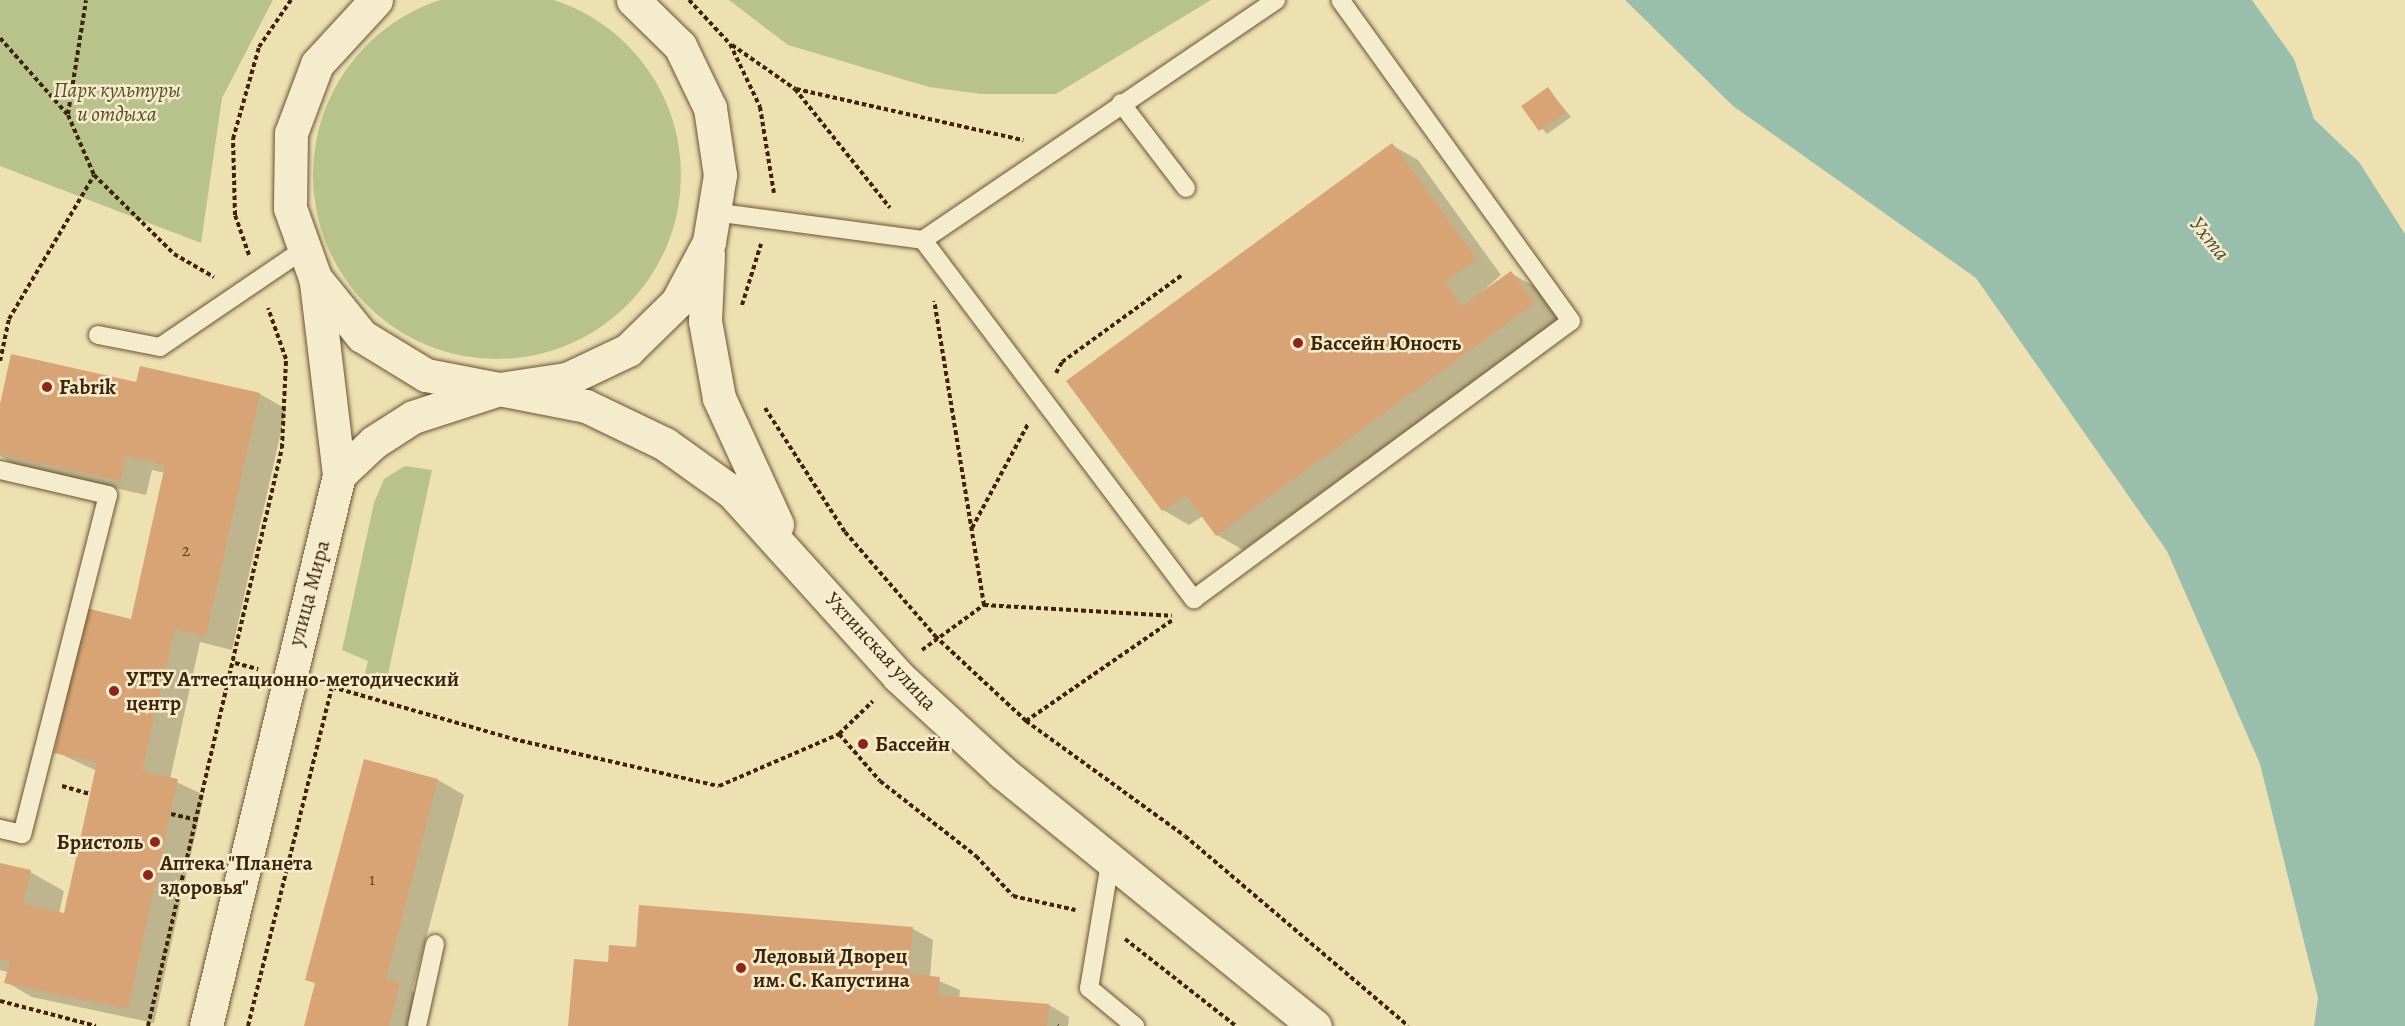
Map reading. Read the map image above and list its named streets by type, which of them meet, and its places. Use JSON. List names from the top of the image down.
{
  "streets": {
    "main road": ["улица Мира", "Ухтинская улица"]
  },
  "water": ["Ухта"],
  "parks": ["Парк культуры и отдыха"],
  "places": [
    "Бассейн Юность",
    "Fabrik",
    "УГТУ Аттестационно-методический центр",
    "Бассейн",
    "Бристоль",
    "Аптека \"Планета здоровья\"",
    "Ледовый Дворец им. С. Капустина"
  ],
  "house_numbers": ["2", "1"]
}
